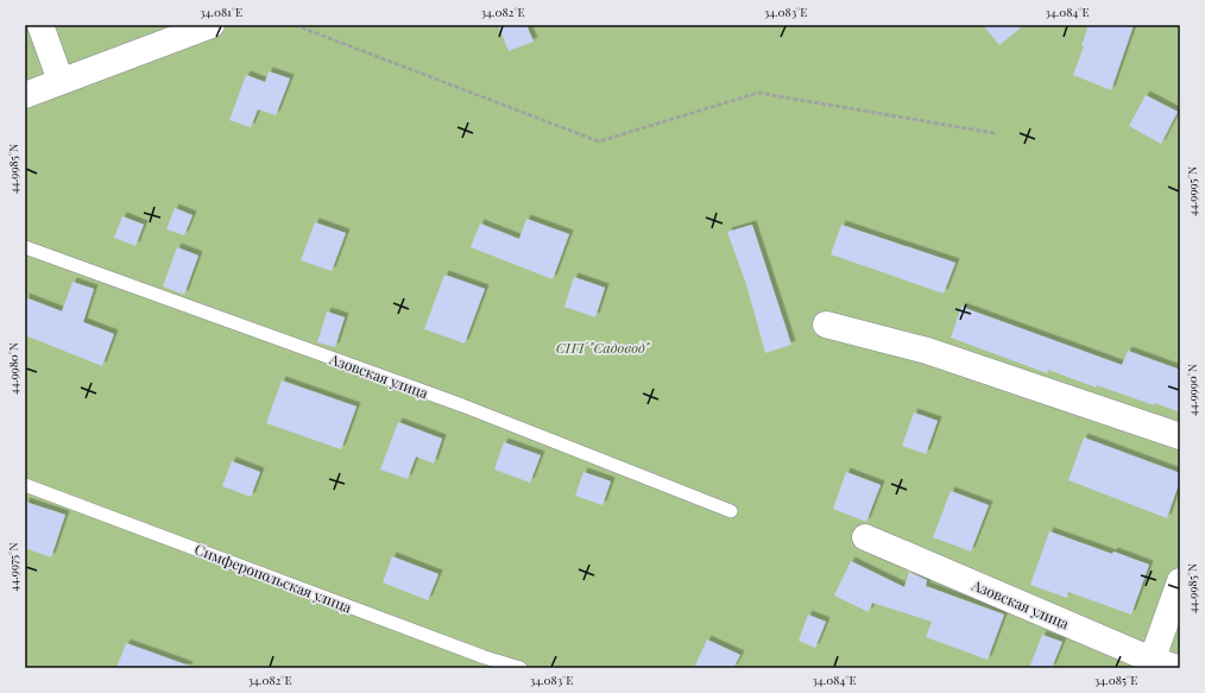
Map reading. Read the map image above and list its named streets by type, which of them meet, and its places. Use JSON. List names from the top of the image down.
{
  "streets": {
    "street": ["Азовская улица"],
    "lane": ["Симферопольская улица"]
  },
  "parks": ["СНТ \"Садовод\""],
  "coordinates": [
    "34.081°E",
    "34.082°E",
    "34.083°E",
    "34.084°E",
    "44.9985°N",
    "44.9995°N",
    "44.9980°N",
    "44.9990°N",
    "44.9975°N",
    "34.085°E"
  ]
}
